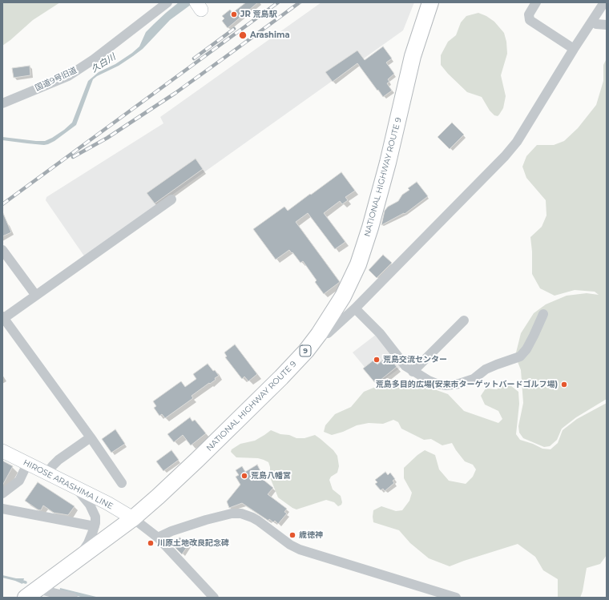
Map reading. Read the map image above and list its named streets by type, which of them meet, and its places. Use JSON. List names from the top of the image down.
{
  "streets": {
    "highway": ["NATIONAL HIGHWAY ROUTE 9", "9"],
    "main road": ["HIROSE ARASHIMA LINE"],
    "street": ["国道9号旧道"]
  },
  "crossings": [
    ["NATIONAL HIGHWAY ROUTE 9", "HIROSE ARASHIMA LINE"]
  ],
  "water": ["久白川"],
  "places": [
    "JR 荒島駅",
    "Arashima",
    "荒島交流センター",
    "荒島多目的広場(安来市ターゲットバードゴルフ場)",
    "荒島八幡宮",
    "歳徳神",
    "川原土地改良記念碑"
  ]
}
